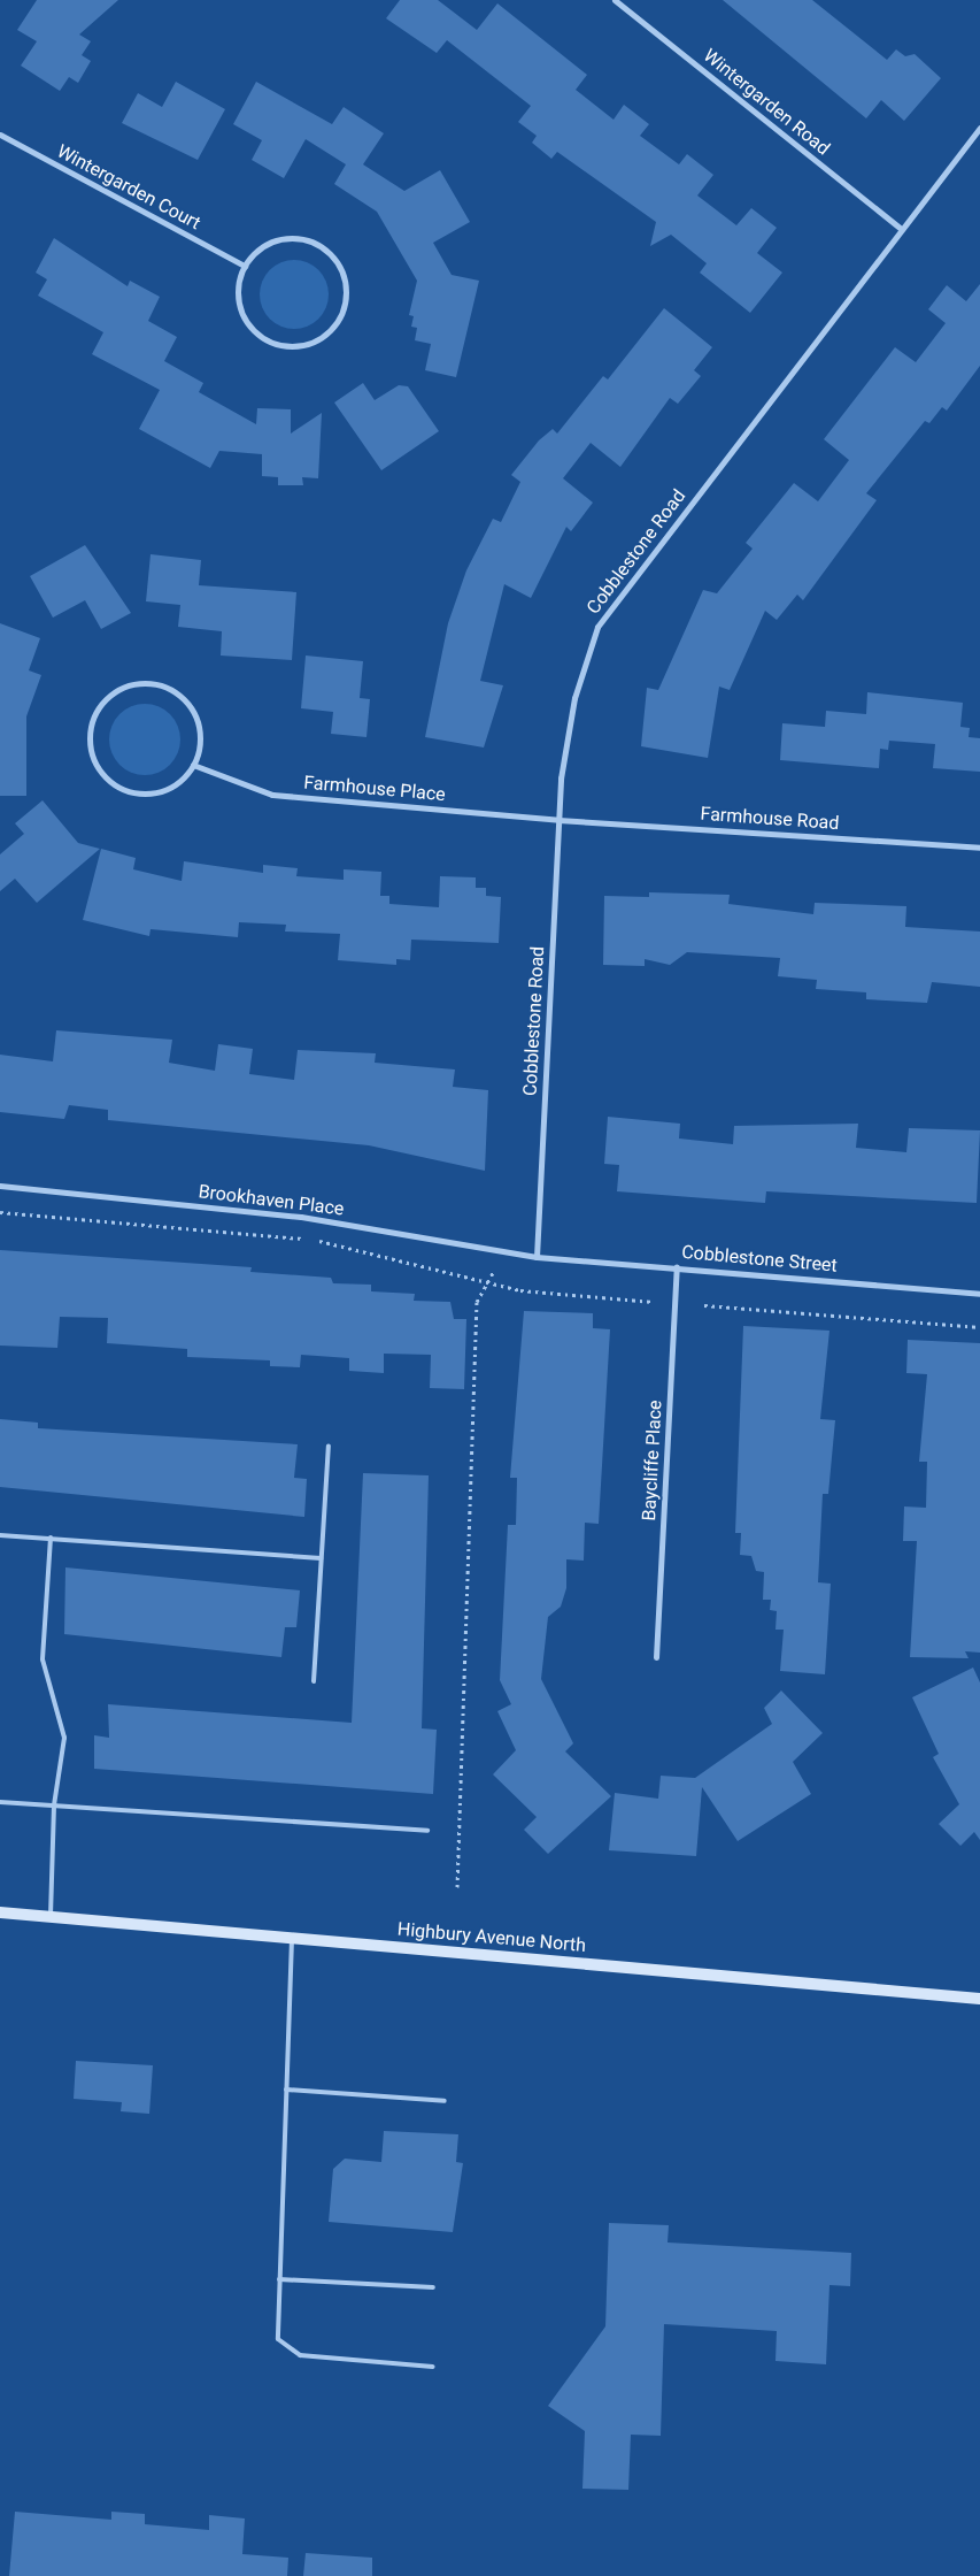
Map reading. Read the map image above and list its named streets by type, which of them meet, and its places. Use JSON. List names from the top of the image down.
{
  "streets": {
    "main road": ["Highbury Avenue North"],
    "street": [
      "Wintergarden Road",
      "Wintergarden Court",
      "Cobblestone Road",
      "Farmhouse Place",
      "Farmhouse Road",
      "Brookhaven Place",
      "Cobblestone Street",
      "Baycliffe Place"
    ]
  },
  "crossings": [
    ["Wintergarden Road", "Cobblestone Road"],
    ["Cobblestone Road", "Farmhouse Place"],
    ["Cobblestone Road", "Farmhouse Road"],
    ["Cobblestone Road", "Brookhaven Place"],
    ["Cobblestone Road", "Cobblestone Street"],
    ["Farmhouse Place", "Farmhouse Road"],
    ["Brookhaven Place", "Cobblestone Street"],
    ["Cobblestone Street", "Baycliffe Place"]
  ]
}
